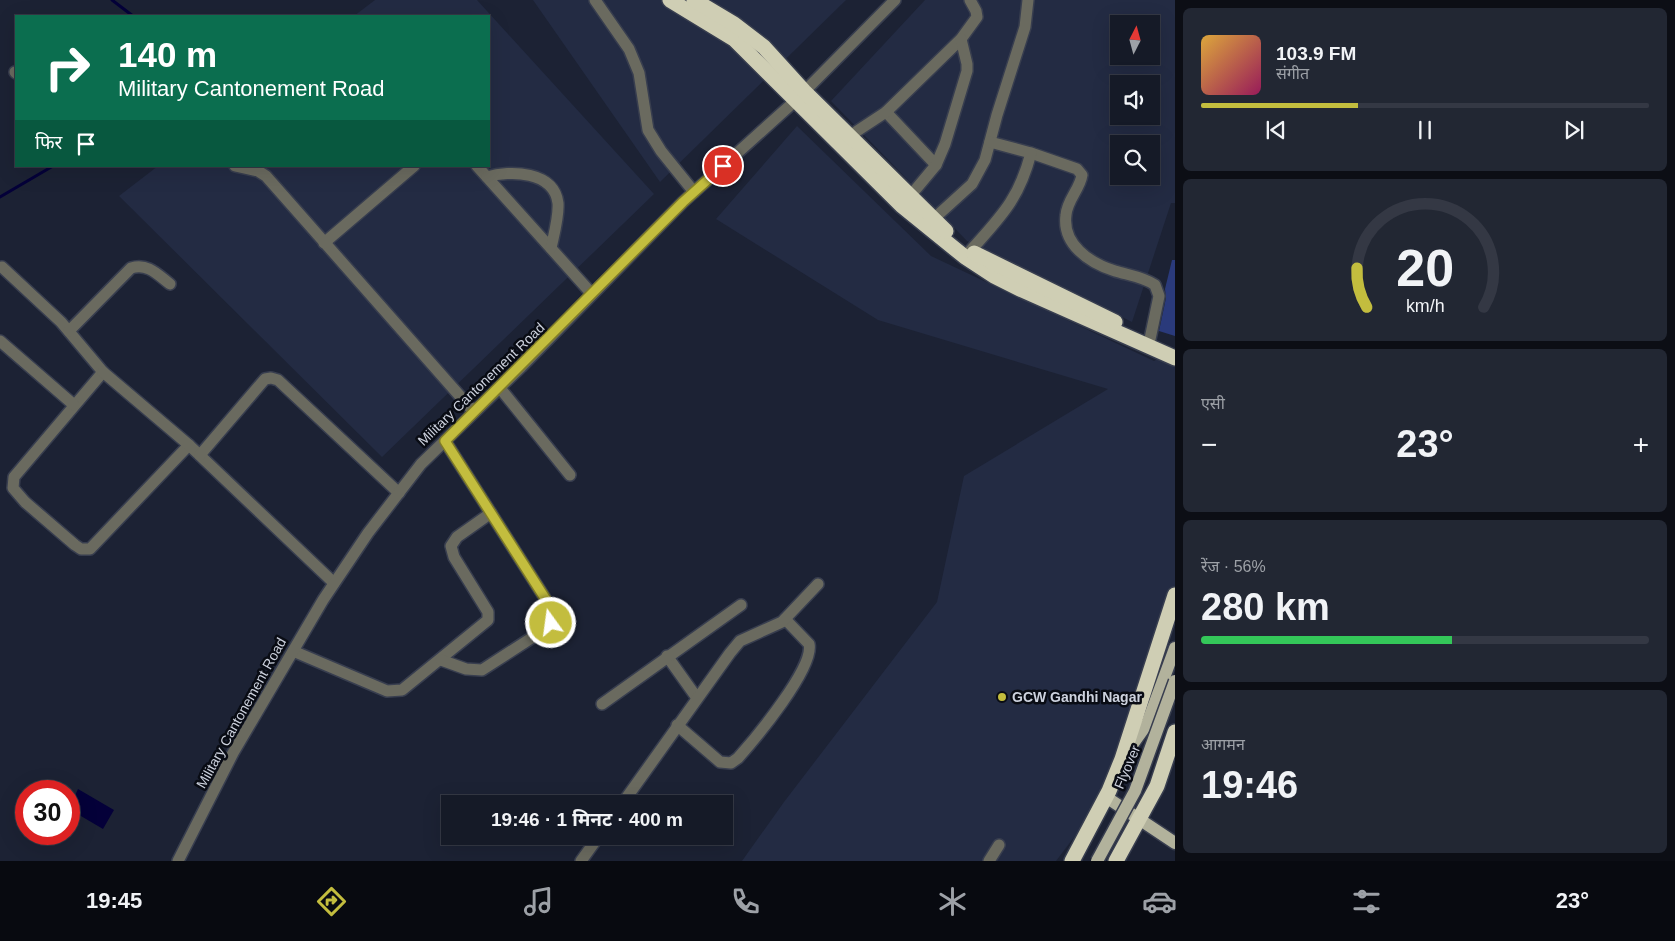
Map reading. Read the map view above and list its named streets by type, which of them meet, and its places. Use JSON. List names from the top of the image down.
{
  "streets": {
    "main road": ["Flyover"],
    "street": ["Military Cantonement Road"]
  },
  "places": ["GCW Gandhi Nagar"],
  "north": "top",
  "page": {
    "turn": ["140 m", "Military Cantonement Road"],
    "song": ["103.9 FM", "संगीत"],
    "then": "फिर",
    "tile": [
      "एसी",
      ["रेंज · 56%", "280 km"],
      ["आगमन", "19:46"]
    ],
    "heat": ["−", "23°", "+"],
    "limit": "30",
    "trip": "19:46 · 1 मिनट · 400 m",
    "tabs": ["19:45", "23°"],
    "gauge": ["20", "km/h"]
  }
}
